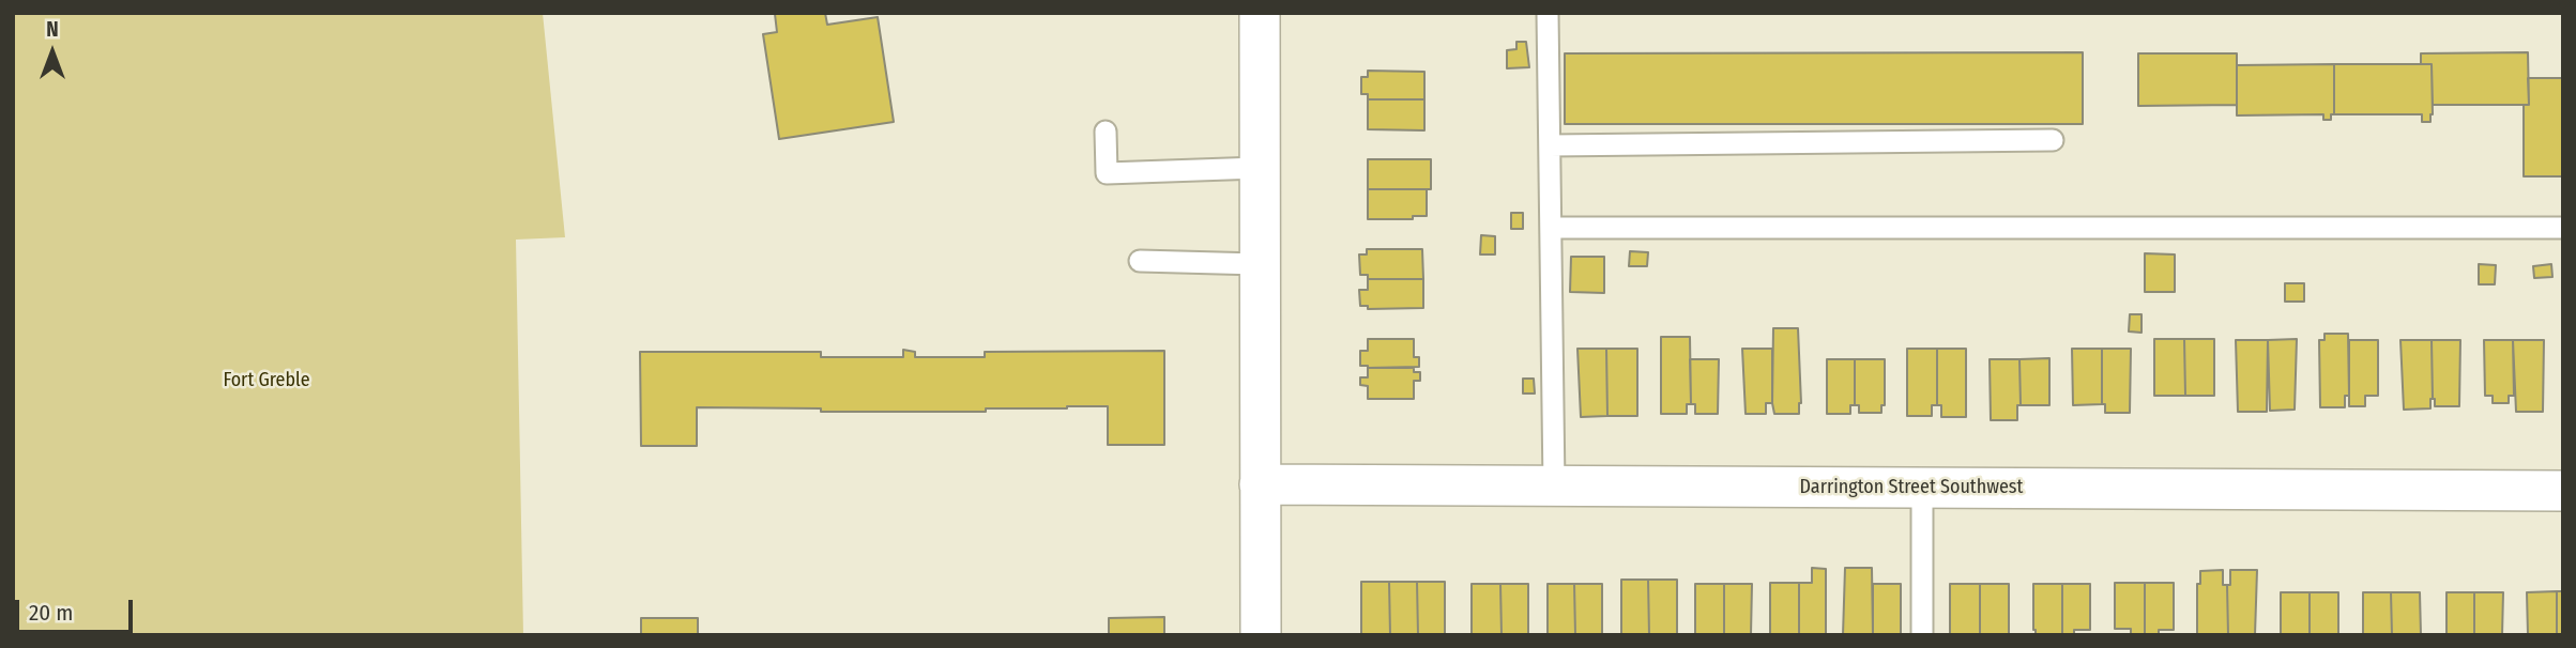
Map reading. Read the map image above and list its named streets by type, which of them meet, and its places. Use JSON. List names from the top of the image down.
{
  "streets": {
    "street": ["Darrington Street Southwest"]
  },
  "parks": ["Fort Greble"],
  "scale_bar": "20 m",
  "north": "top"
}
